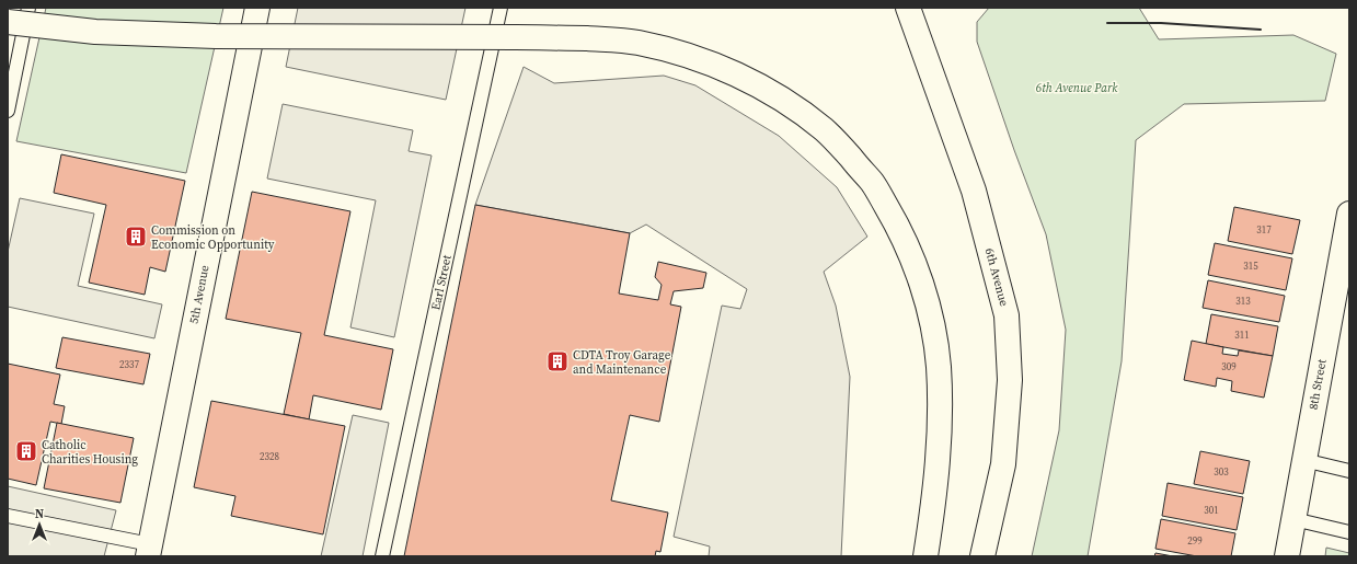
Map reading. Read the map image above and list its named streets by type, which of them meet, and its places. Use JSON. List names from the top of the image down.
{
  "streets": {
    "main road": ["6th Avenue", "5th Avenue", "8th Street"],
    "lane": ["Earl Street"]
  },
  "parks": ["6th Avenue Park"],
  "places": {
    "building": ["Commission on Economic Opportunity", "CDTA Troy Garage and Maintenance", "Catholic Charities Housing"]
  },
  "house_numbers": [
    "317",
    "315",
    "313",
    "311",
    "2337",
    "309",
    "2328",
    "303",
    "301",
    "299"
  ],
  "north": "top"
}
